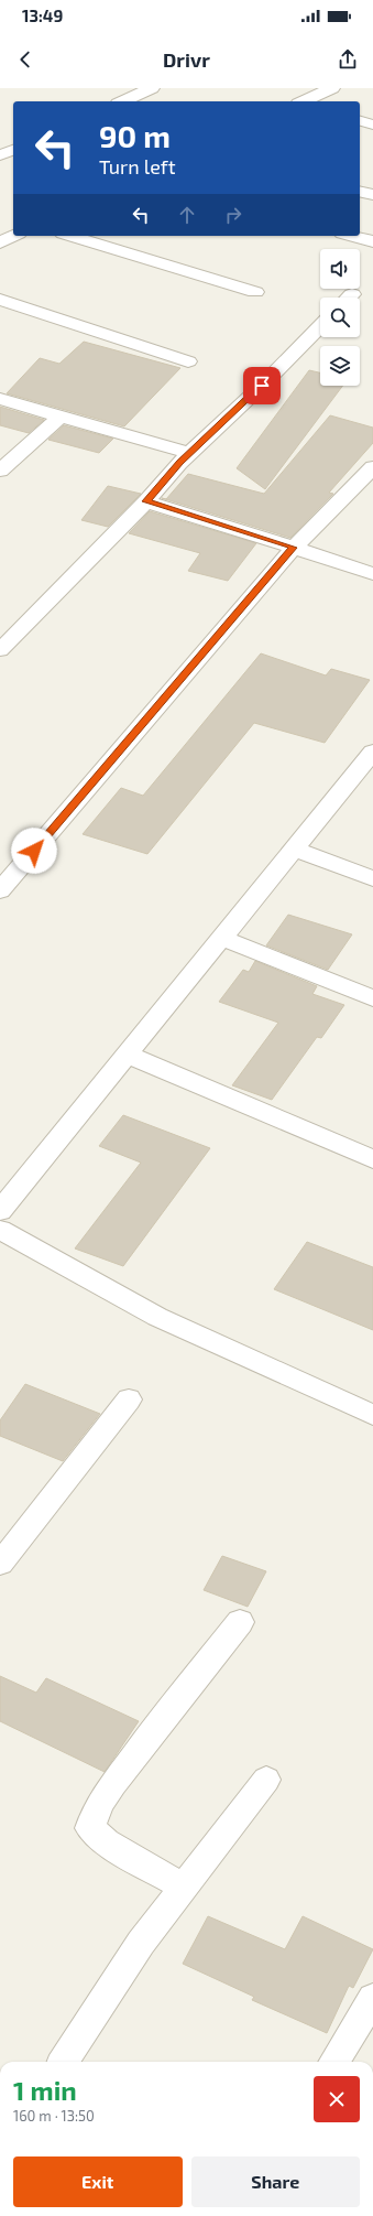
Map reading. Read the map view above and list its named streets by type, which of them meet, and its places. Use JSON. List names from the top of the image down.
{
  "page": {
    "status": "13:49",
    "header": "Drivr",
    "turn": ["90 m", "Turn left"],
    "heading": ["1 min", "160 m · 13:50"],
    "buttons": ["Exit", "Share"]
  }
}
